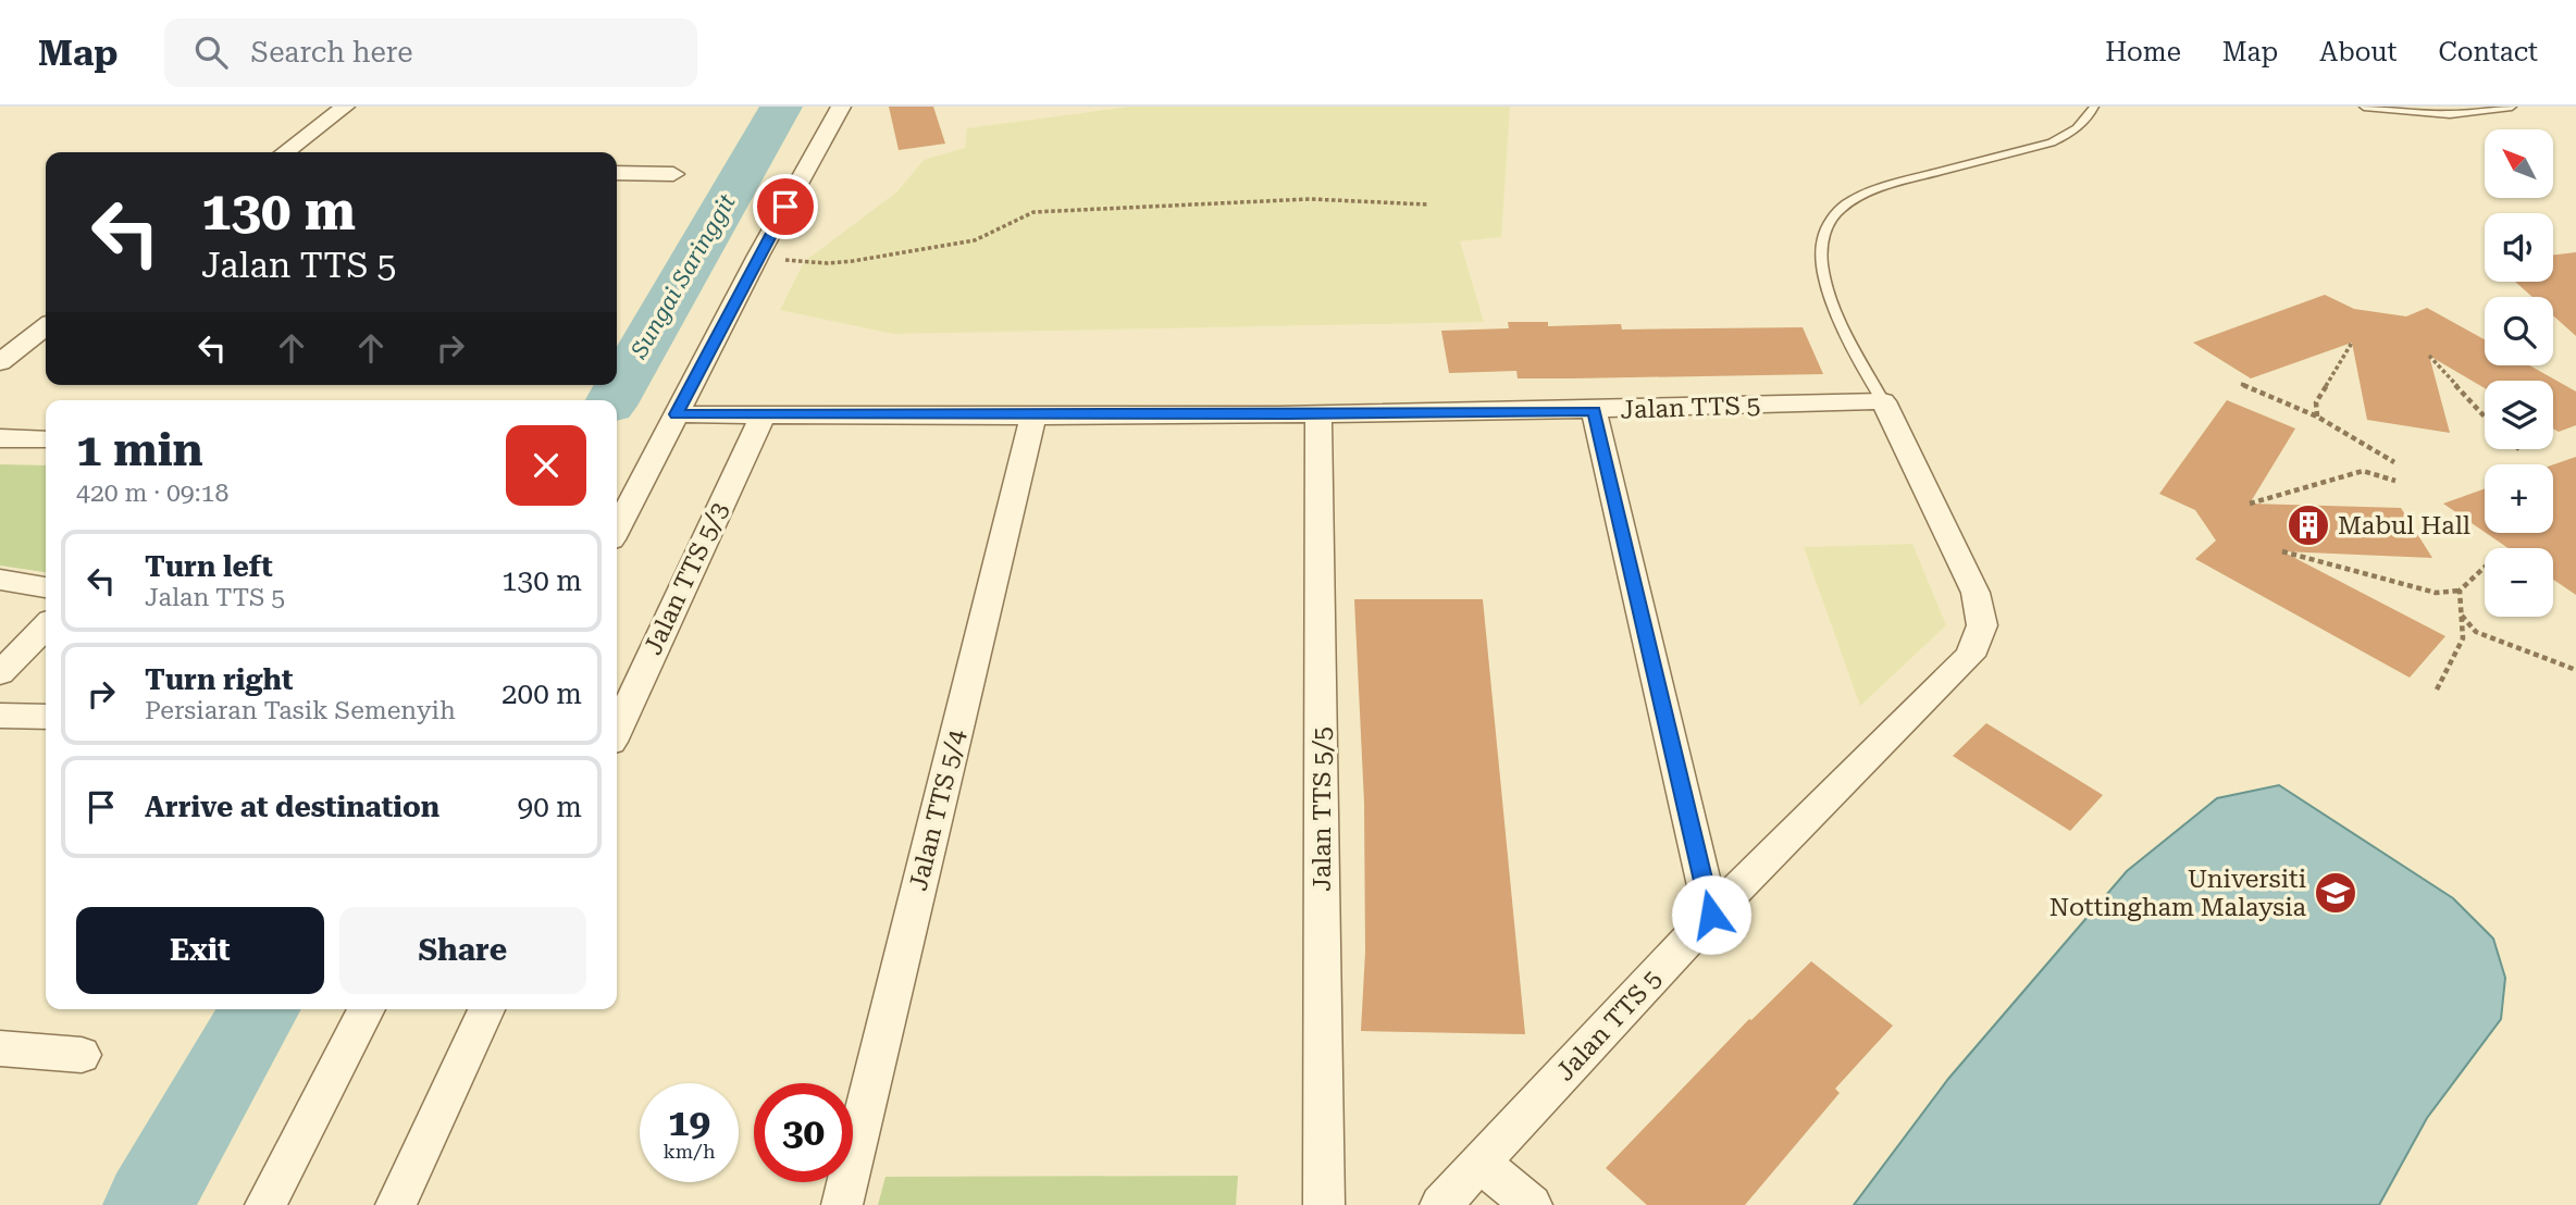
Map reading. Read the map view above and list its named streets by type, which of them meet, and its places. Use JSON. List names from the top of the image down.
{
  "streets": {
    "street": [
      "Jalan TTS 5",
      "Jalan TTS 5/3",
      "Jalan TTS 5/5",
      "Jalan TTS 5/4"
    ]
  },
  "crossings": [
    ["Jalan TTS 5", "Jalan TTS 5/3"],
    ["Jalan TTS 5", "Jalan TTS 5/5"],
    ["Jalan TTS 5", "Jalan TTS 5/4"]
  ],
  "water": ["Sungai Saringgit"],
  "places": {
    "building": ["Mabul Hall"],
    "school or university": ["Universiti Nottingham Malaysia"]
  },
  "north": "top left",
  "page": {
    "header": "Map",
    "search": "Search here",
    "nav": [
      "Home",
      "Map",
      "About",
      "Contact"
    ],
    "map_buttons": ["+", "−"],
    "turn": ["130 m", "Jalan TTS 5"],
    "heading": ["1 min", "420 m · 09:18"],
    "list": [
      {
        "name": "Turn left",
        "note": "Jalan TTS 5",
        "value": "130 m"
      },
      {
        "name": "Turn right",
        "note": "Persiaran Tasik Semenyih",
        "value": "200 m"
      },
      {
        "name": "Arrive at destination",
        "value": "90 m"
      }
    ],
    "buttons": ["Exit", "Share"],
    "speed": "19 km/h",
    "limit": "30"
  }
}
